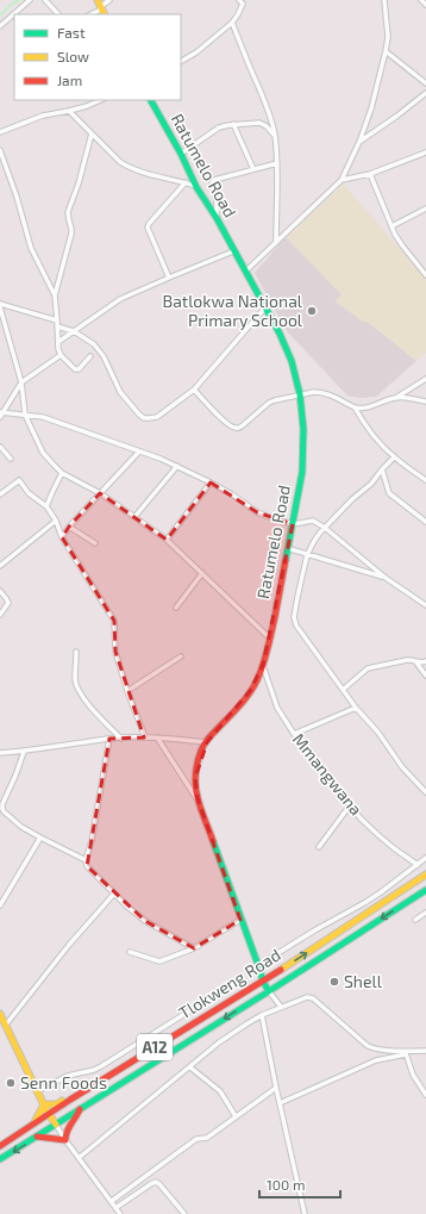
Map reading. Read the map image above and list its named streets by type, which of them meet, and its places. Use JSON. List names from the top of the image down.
{
  "streets": {
    "main road": ["Ratumelo Road", "Tlokweng Road", "A12"],
    "street": ["Mmangwana"]
  },
  "crossings": [
    ["Ratumelo Road", "Mmangwana"],
    ["Ratumelo Road", "Tlokweng Road"]
  ],
  "places": ["Batlokwa National Primary School", "Shell", "Senn Foods"],
  "legend": ["Fast", "Slow", "Jam"],
  "scale_bar": "100 m"
}
